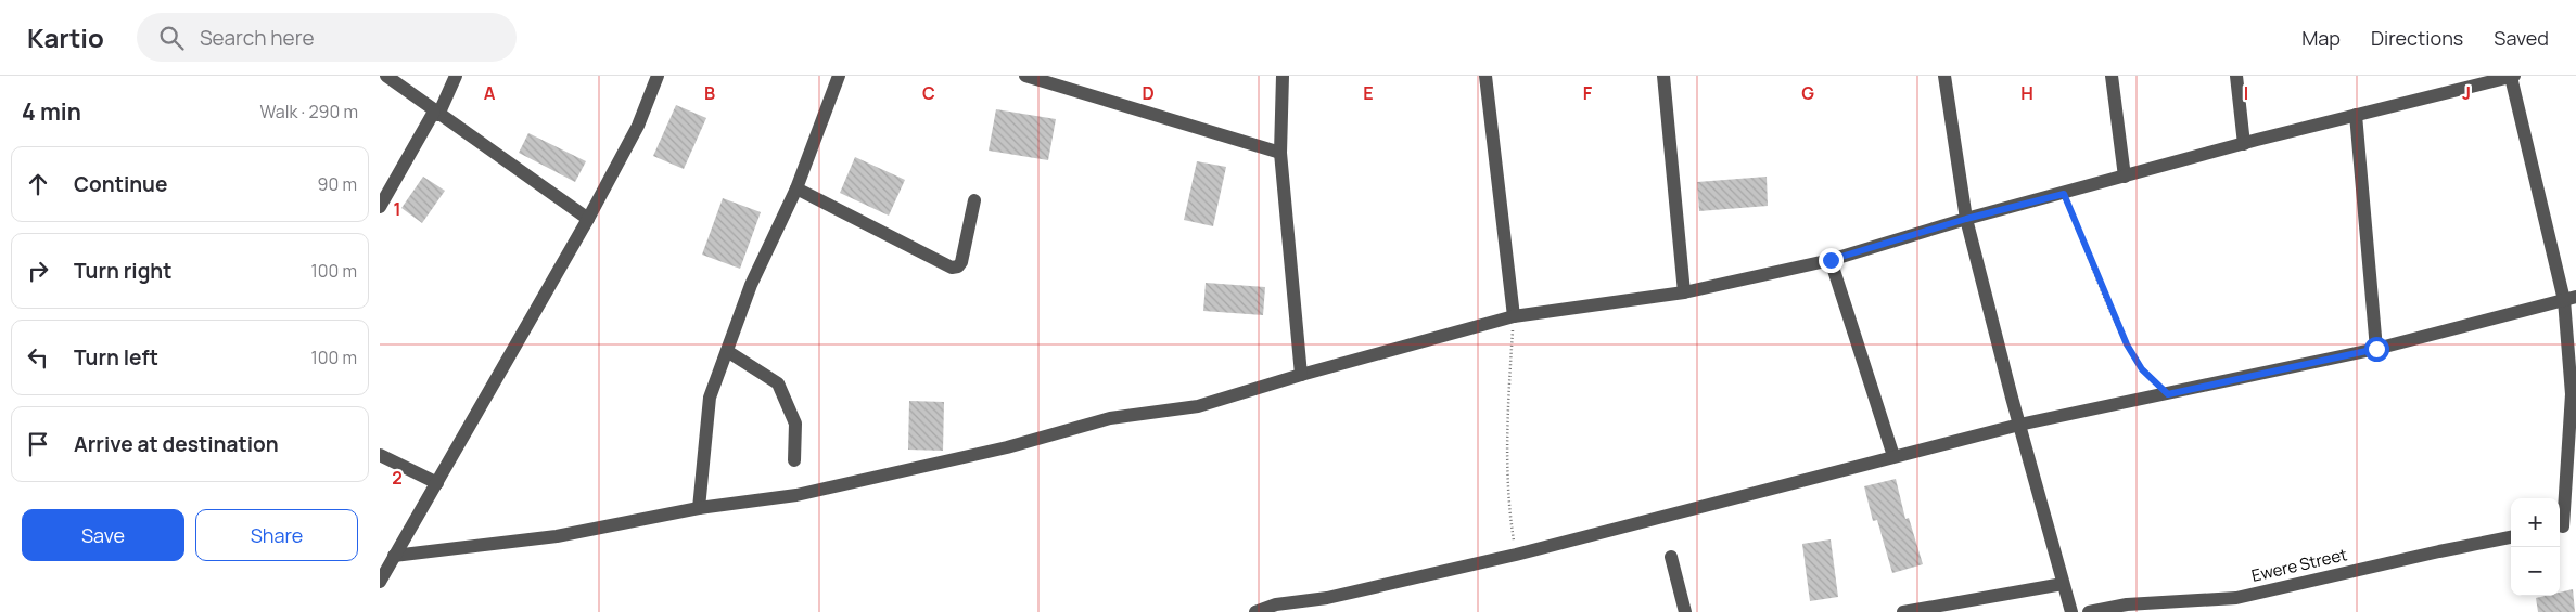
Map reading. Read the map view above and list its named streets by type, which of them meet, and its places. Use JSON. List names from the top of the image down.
{
  "streets": {
    "street": ["Ewere Street"]
  },
  "page": {
    "header": "Kartio",
    "search": "Search here",
    "nav": ["Map", "Directions", "Saved"],
    "heading": ["4 min", "Walk · 290 m"],
    "list": [
      ["Continue", "90 m"],
      ["Turn right", "100 m"],
      ["Turn left", "100 m"],
      "Arrive at destination"
    ],
    "buttons": ["Save", "Share"],
    "map_buttons": ["+", "−"]
  },
  "grid": {
    "columns": [
      "A",
      "B",
      "C",
      "D",
      "E",
      "F",
      "G",
      "H",
      "I",
      "J"
    ],
    "rows": ["1", "2"]
  }
}
